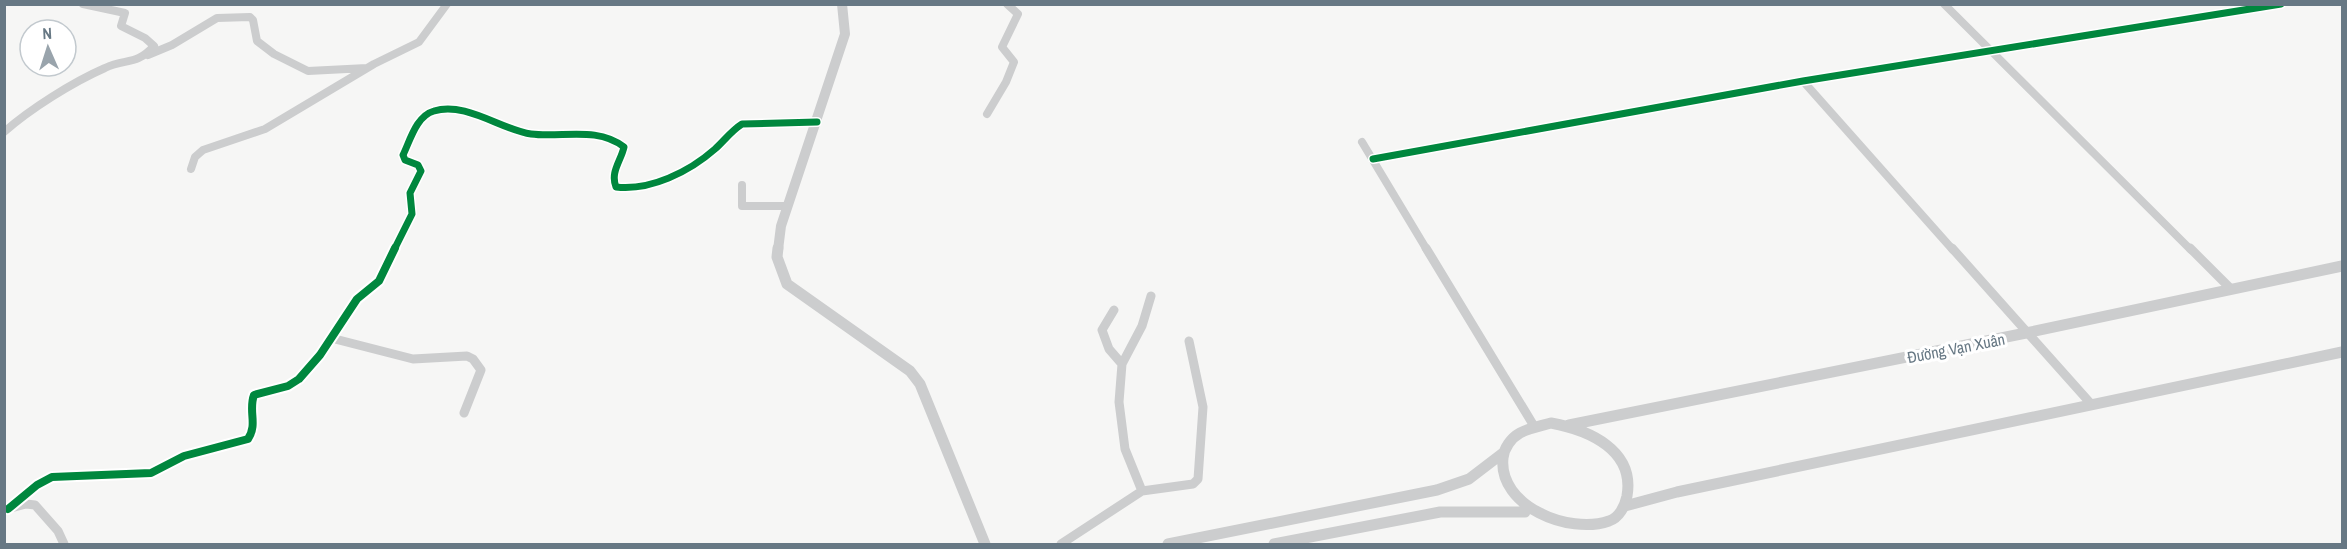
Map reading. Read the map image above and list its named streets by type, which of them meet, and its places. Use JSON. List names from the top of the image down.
{
  "streets": {
    "street": ["Đường Vạn Xuân"]
  },
  "north": "top"
}
